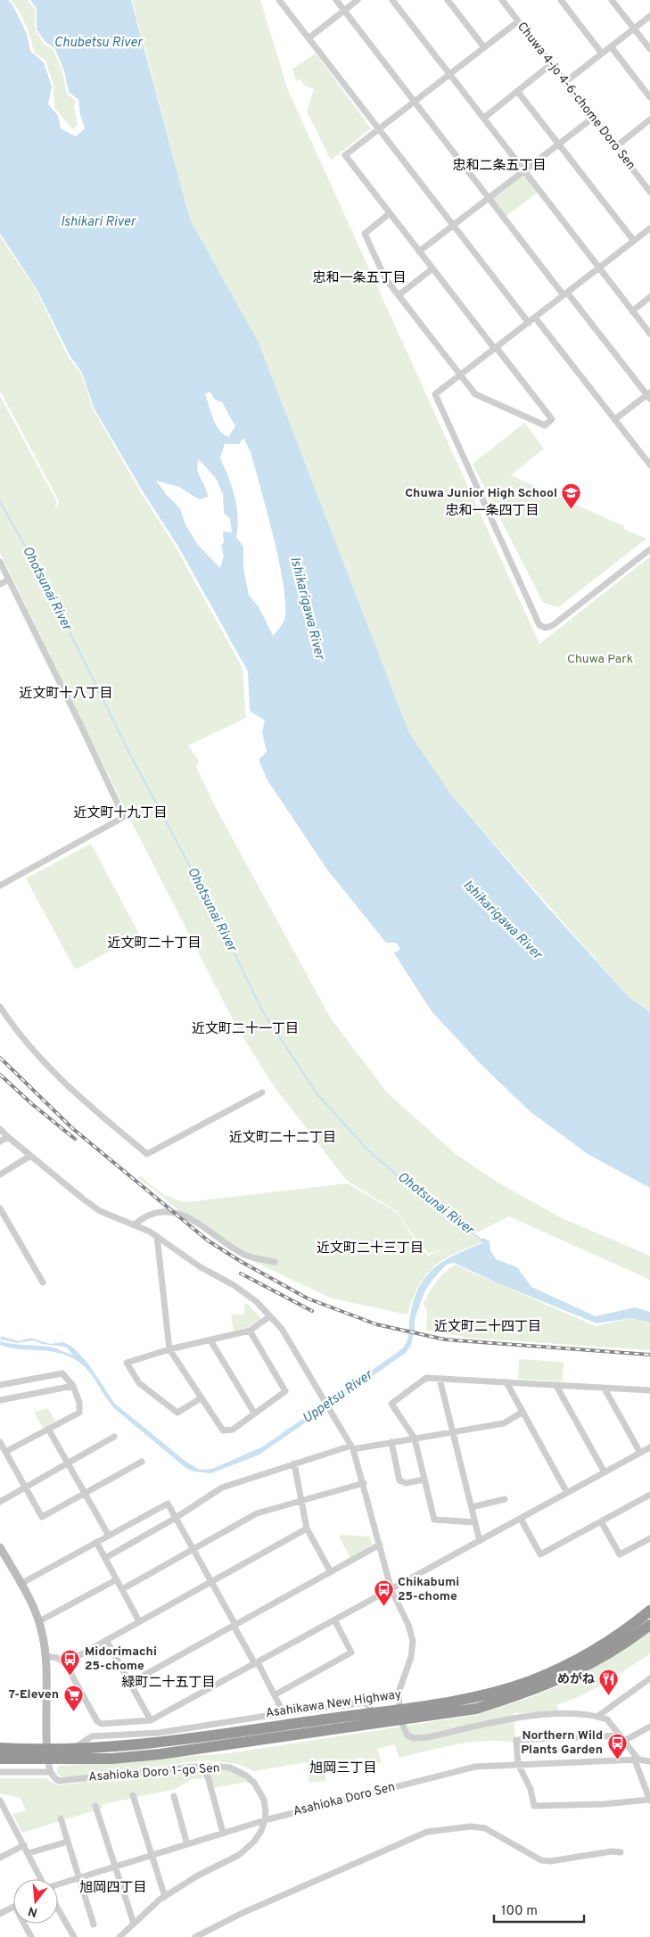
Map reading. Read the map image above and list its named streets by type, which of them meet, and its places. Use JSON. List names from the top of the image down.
{
  "streets": {
    "highway": ["Asahikawa New Highway"],
    "street": ["Chuwa 4-jo 4-6-chome Doro Sen", "Asahioka Doro 1-go Sen", "Asahioka Doro Sen"]
  },
  "crossings": [
    ["Asahioka Doro 1-go Sen", "Asahioka Doro Sen"]
  ],
  "districts": [
    "忠和二条五丁目",
    "忠和一条五丁目",
    "忠和一条四丁目",
    "近文町十八丁目",
    "近文町十九丁目",
    "近文町二十丁目",
    "近文町二十一丁目",
    "近文町二十二丁目",
    "近文町二十三丁目",
    "近文町二十四丁目",
    "緑町二十五丁目",
    "旭岡三丁目",
    "旭岡四丁目"
  ],
  "water": [
    "Chubetsu River",
    "Ishikari River",
    "Ohotsunai River",
    "Ishikarigawa River",
    "Uppetsu River"
  ],
  "parks": ["Chuwa Park"],
  "places": {
    "school or university": ["Chuwa Junior High School"],
    "bus stop": ["Chikabumi 25-chome", "Midorimachi 25-chome", "Northern Wild Plants Garden"],
    "restaurant": ["めがね"],
    "supermarket": ["7-Eleven"]
  },
  "scale_bar": "100 m",
  "north": "bottom"
}
